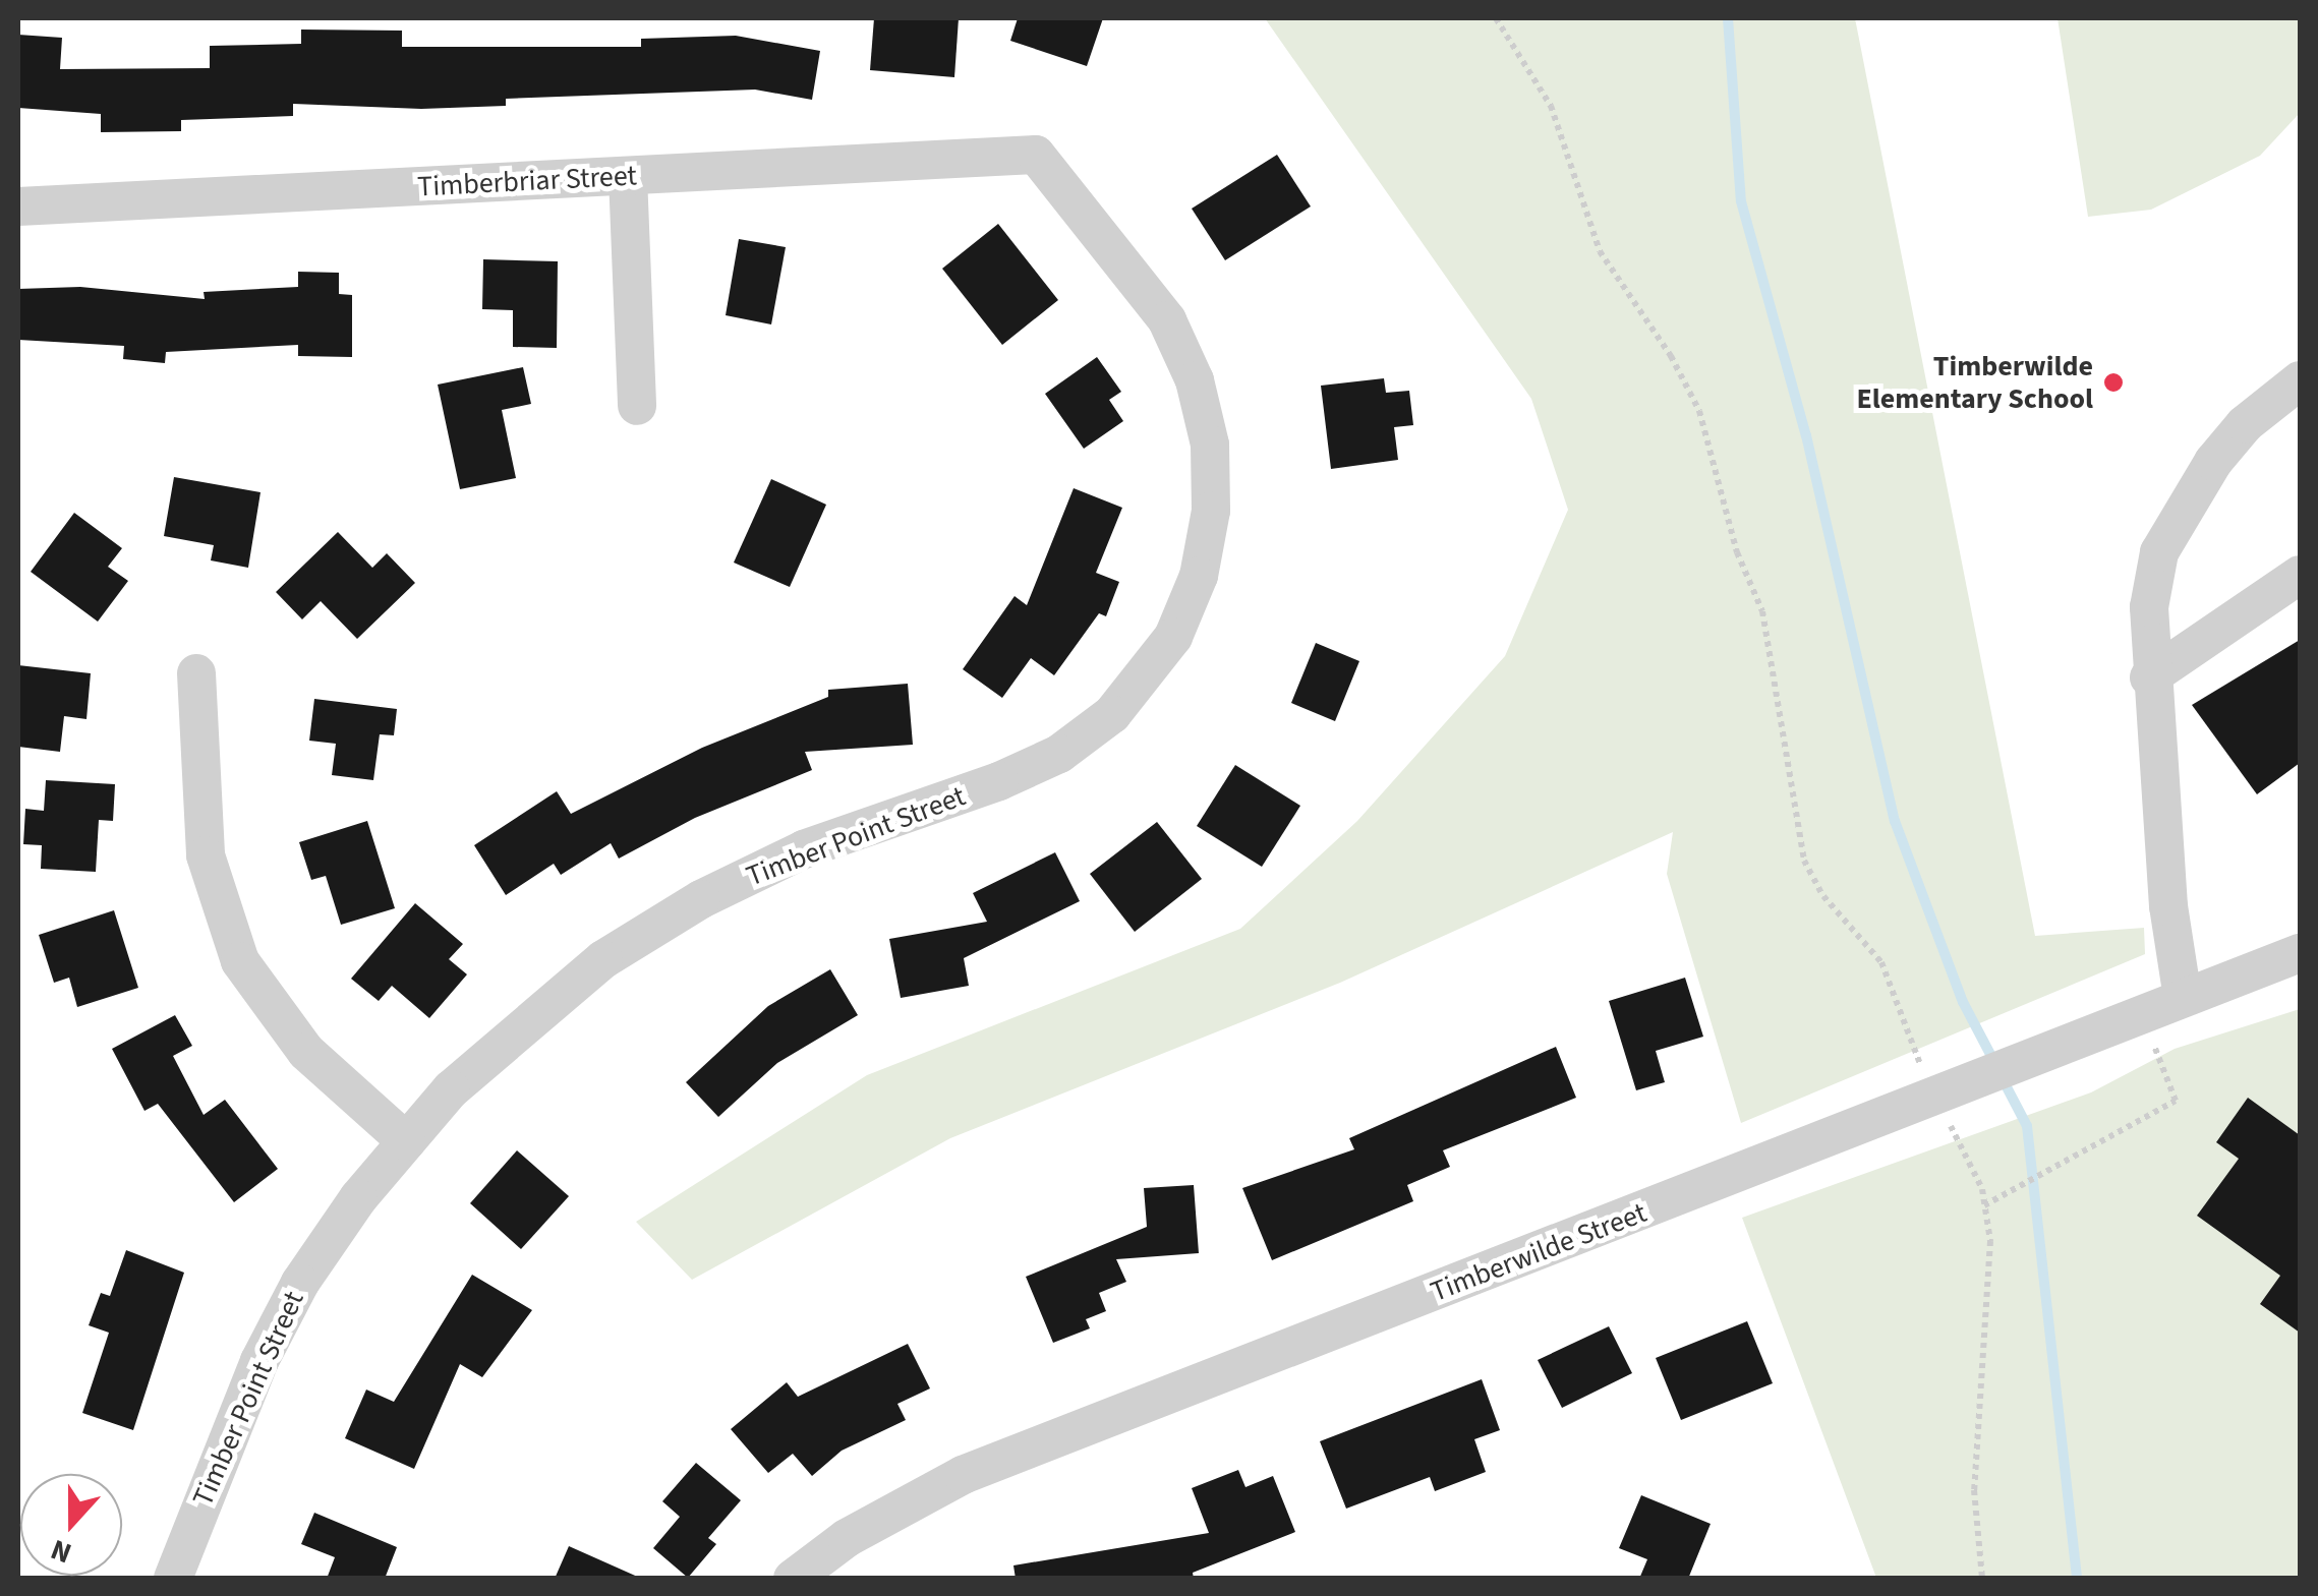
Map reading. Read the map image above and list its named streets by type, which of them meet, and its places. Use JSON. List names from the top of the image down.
{
  "streets": {
    "street": ["Timberbriar Street", "Timber Point Street", "Timberwilde Street"]
  },
  "crossings": [
    ["Timberbriar Street", "Timber Point Street"]
  ],
  "places": ["Timberwilde Elementary School"],
  "north": "bottom"
}
